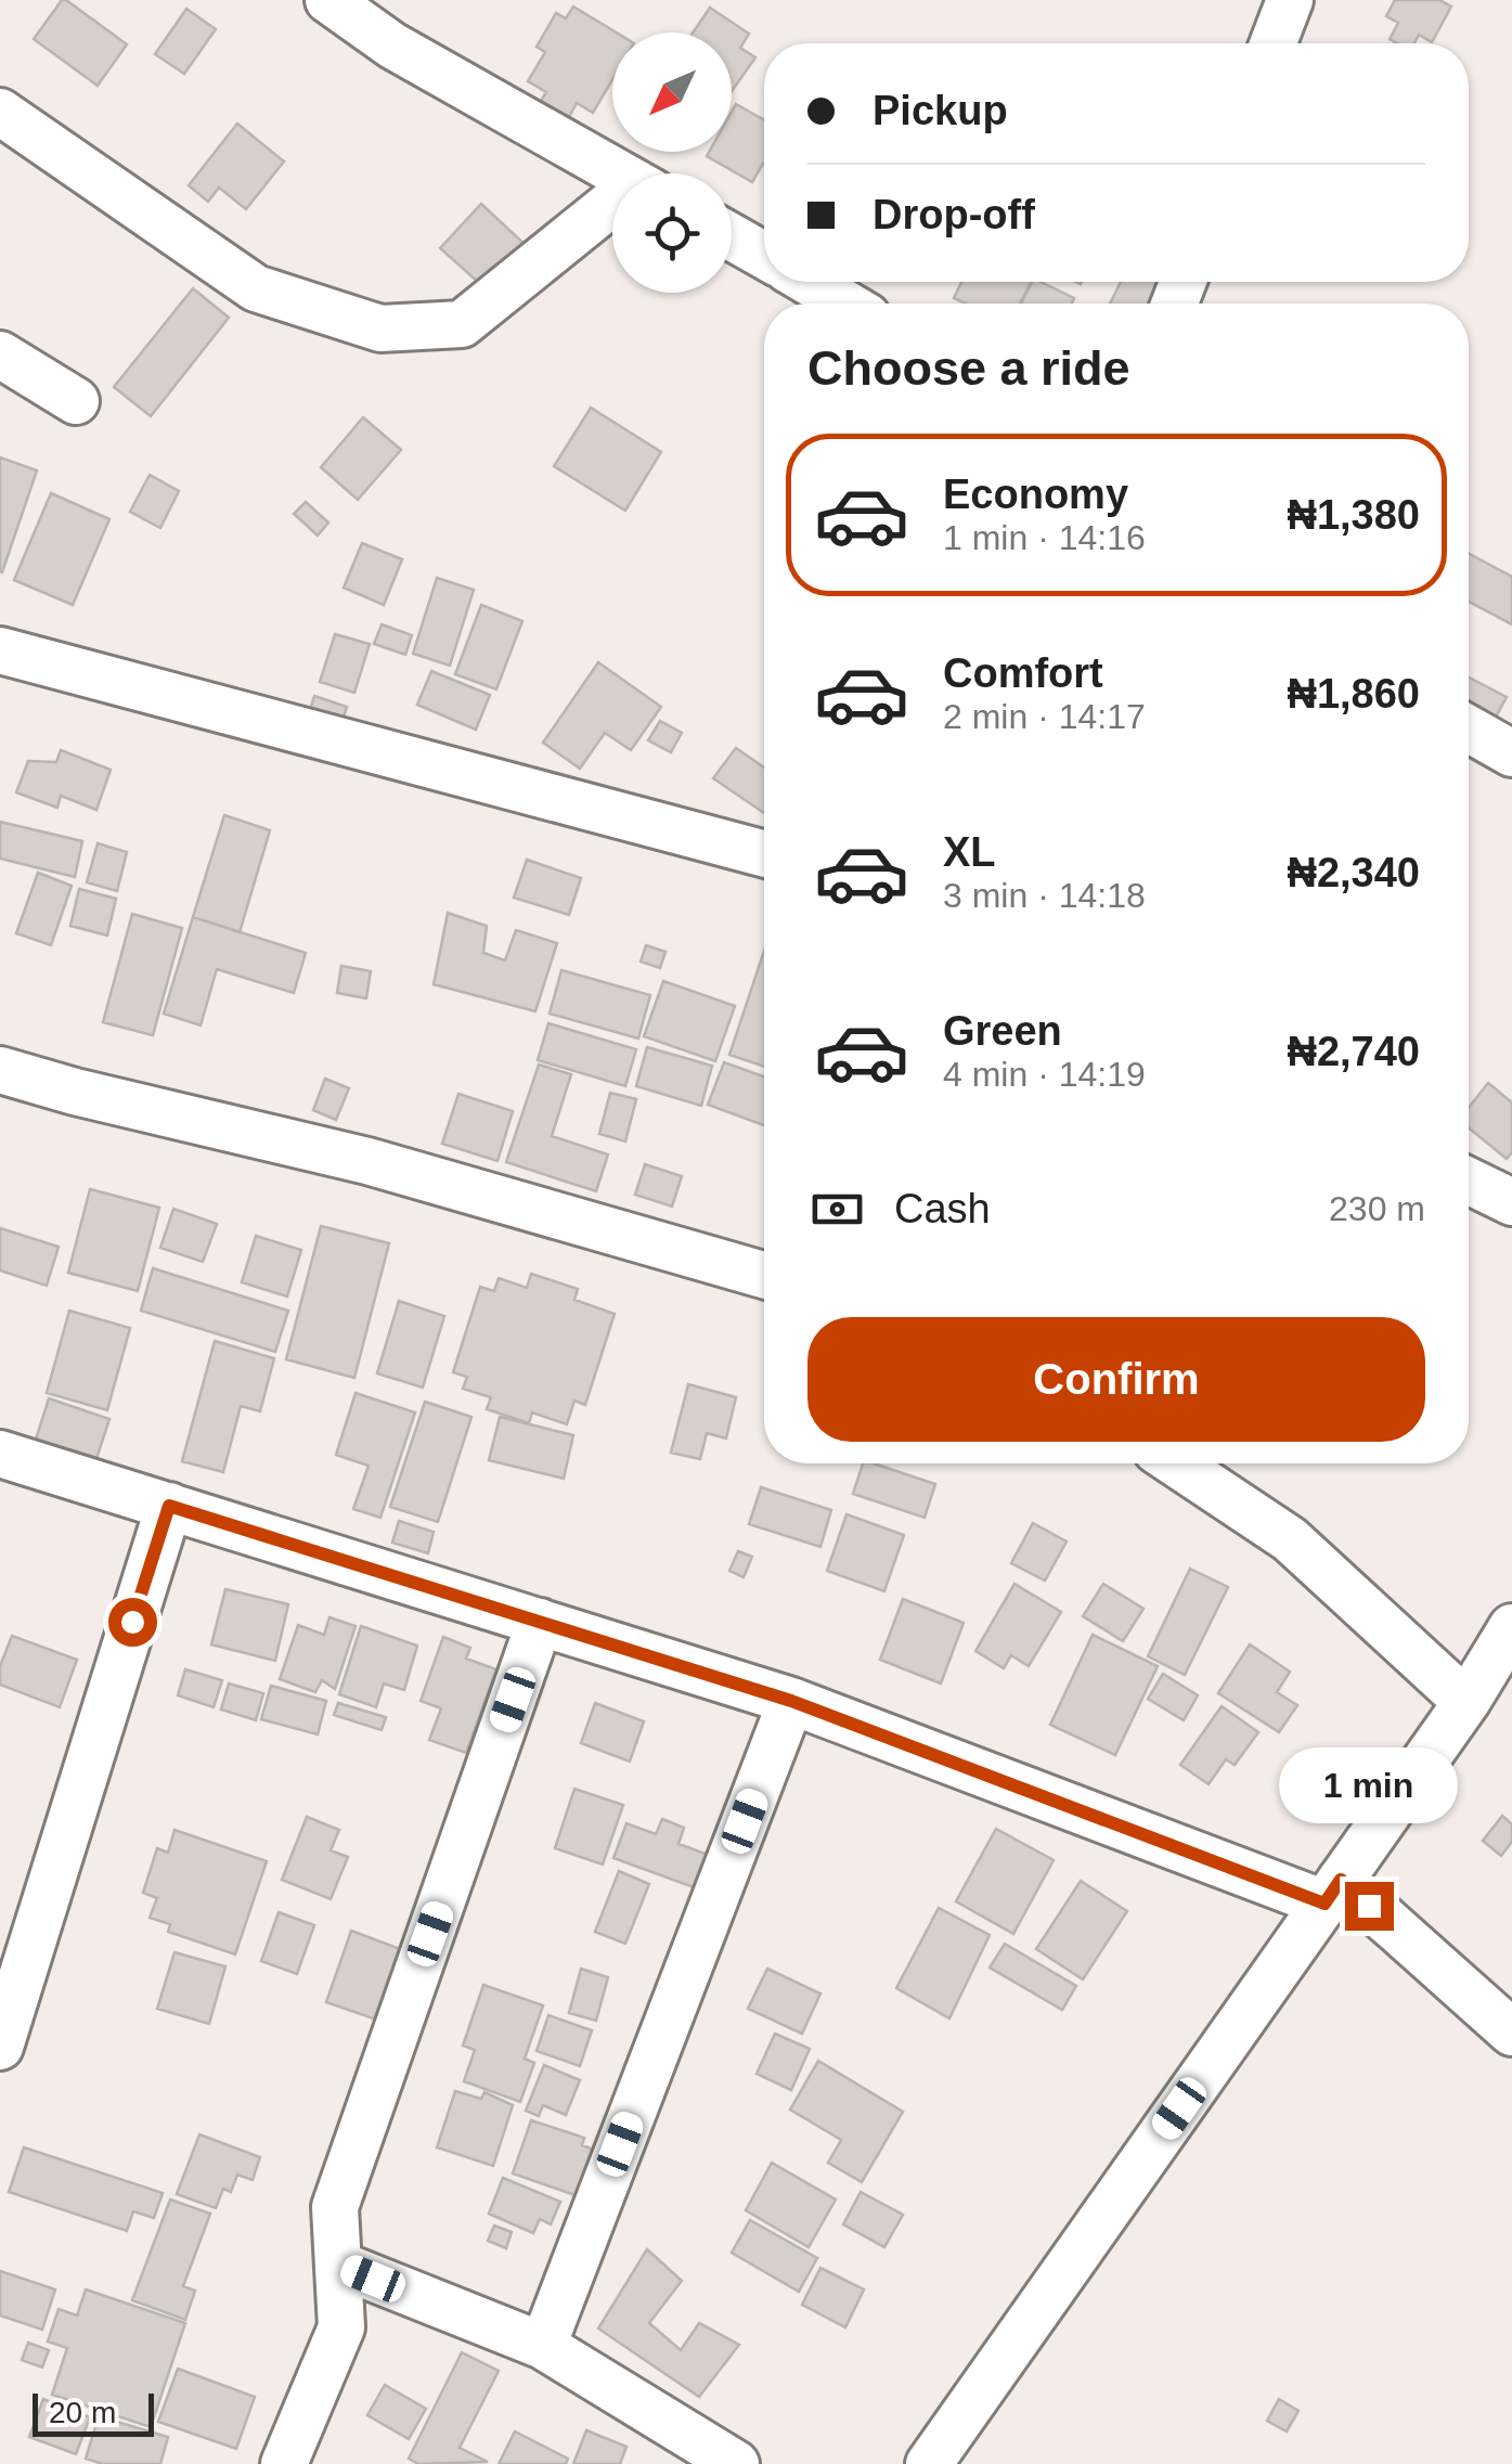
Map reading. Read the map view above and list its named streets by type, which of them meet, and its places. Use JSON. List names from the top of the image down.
{
  "scale_bar": "20 m",
  "north": "bottom left",
  "page": {
    "banner": ["Pickup", "Drop-off"],
    "heading": "Choose a ride",
    "list": [
      {
        "name": "Economy",
        "note": "1 min · 14:16",
        "value": "₦1,380"
      },
      {
        "name": "Comfort",
        "note": "2 min · 14:17",
        "value": "₦1,860"
      },
      {
        "name": "XL",
        "note": "3 min · 14:18",
        "value": "₦2,340"
      },
      {
        "name": "Green",
        "note": "4 min · 14:19",
        "value": "₦2,740"
      }
    ],
    "pay": ["Cash", "230 m"],
    "buttons": "Confirm",
    "bubble": "1 min",
    "scale": "20 m"
  }
}
